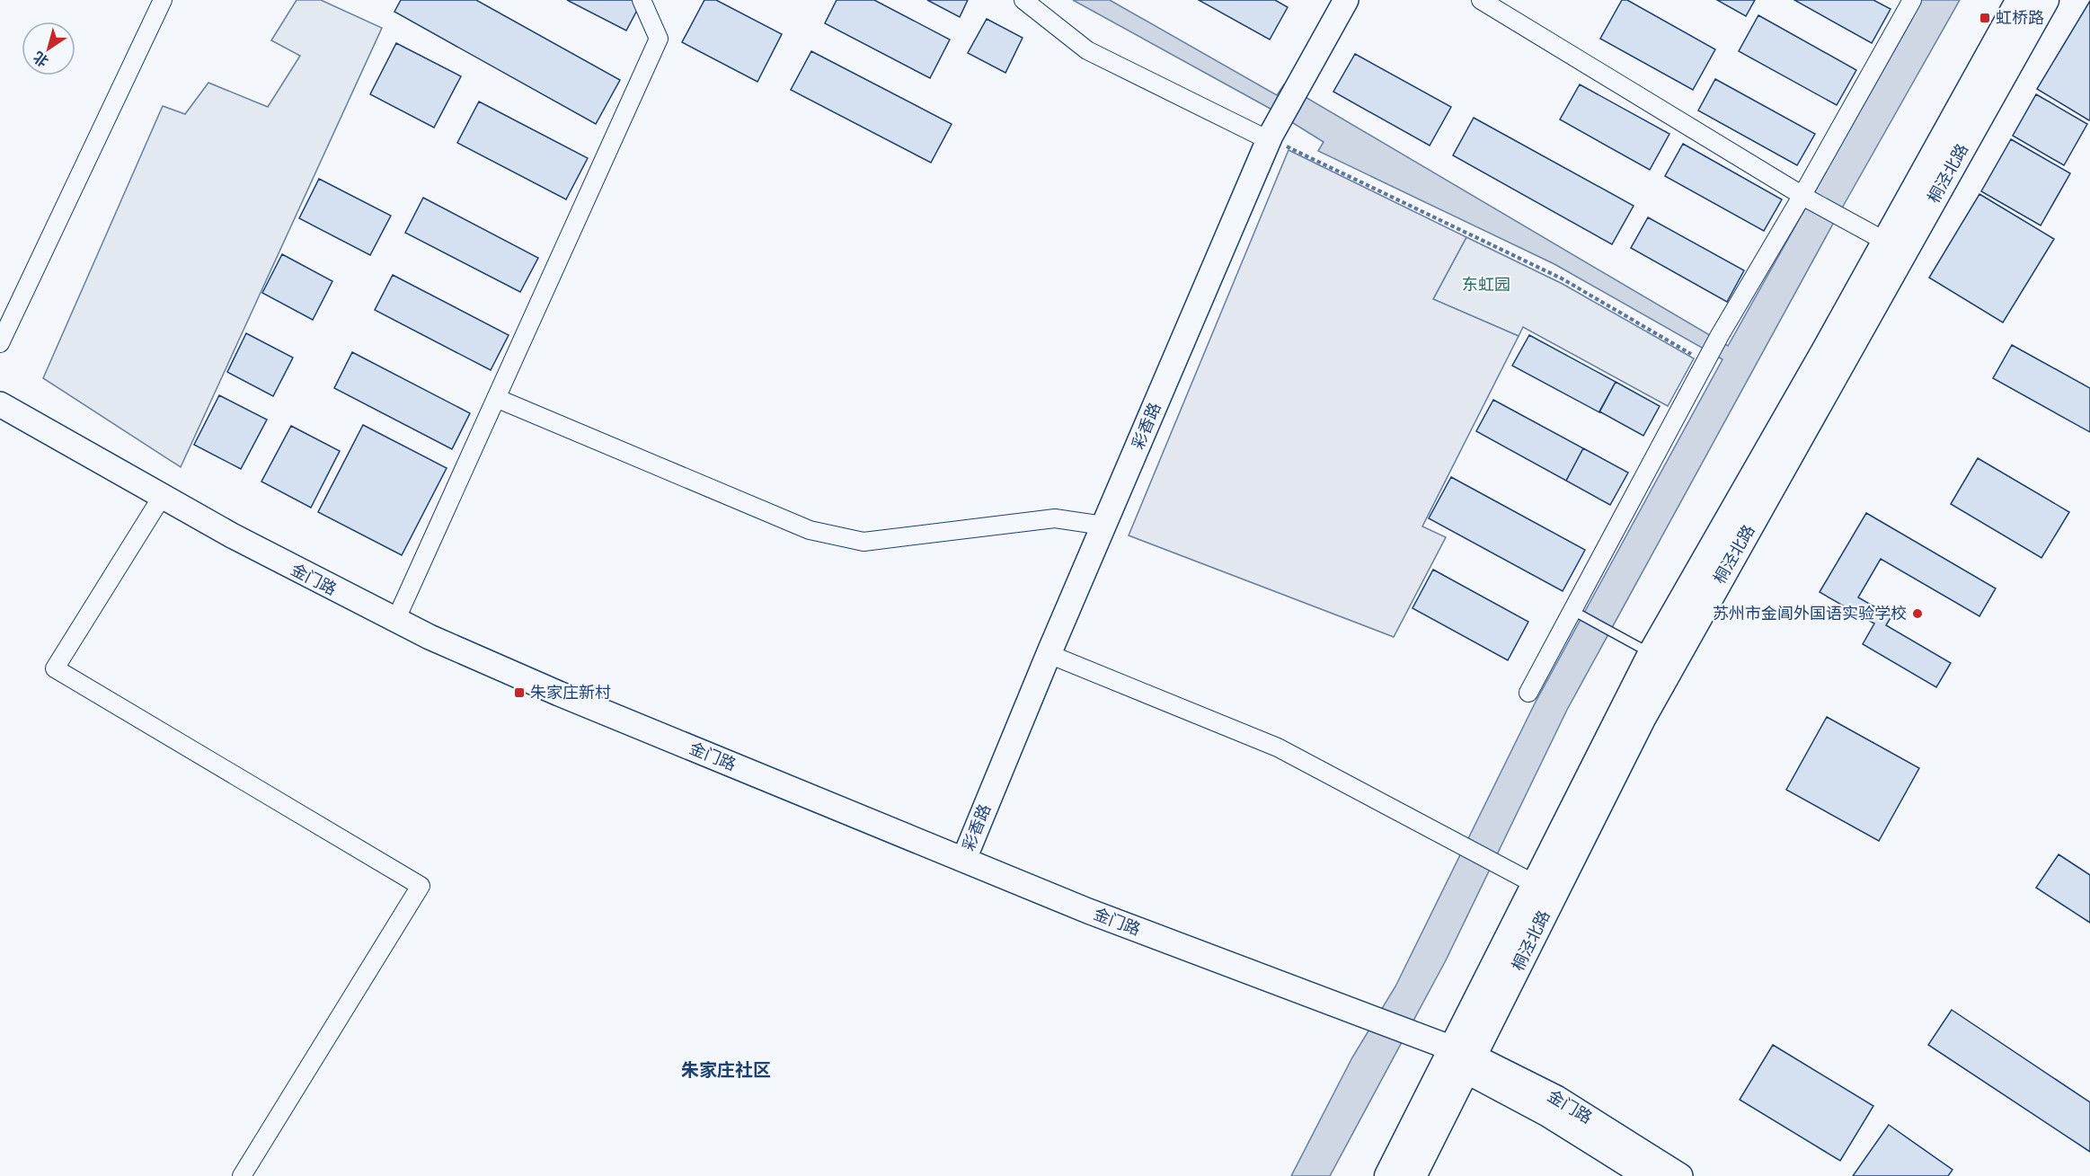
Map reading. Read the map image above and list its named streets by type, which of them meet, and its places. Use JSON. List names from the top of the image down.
{
  "streets": {
    "main road": ["桐泾北路", "彩香路", "金门路"]
  },
  "crossings": [
    ["桐泾北路", "金门路"],
    ["彩香路", "金门路"]
  ],
  "districts": ["朱家庄社区"],
  "parks": ["东虹园"],
  "places": {
    "transit": ["虹桥路", "朱家庄新村"],
    "other": ["苏州市金阊外国语实验学校"]
  },
  "north": "bottom left"
}
